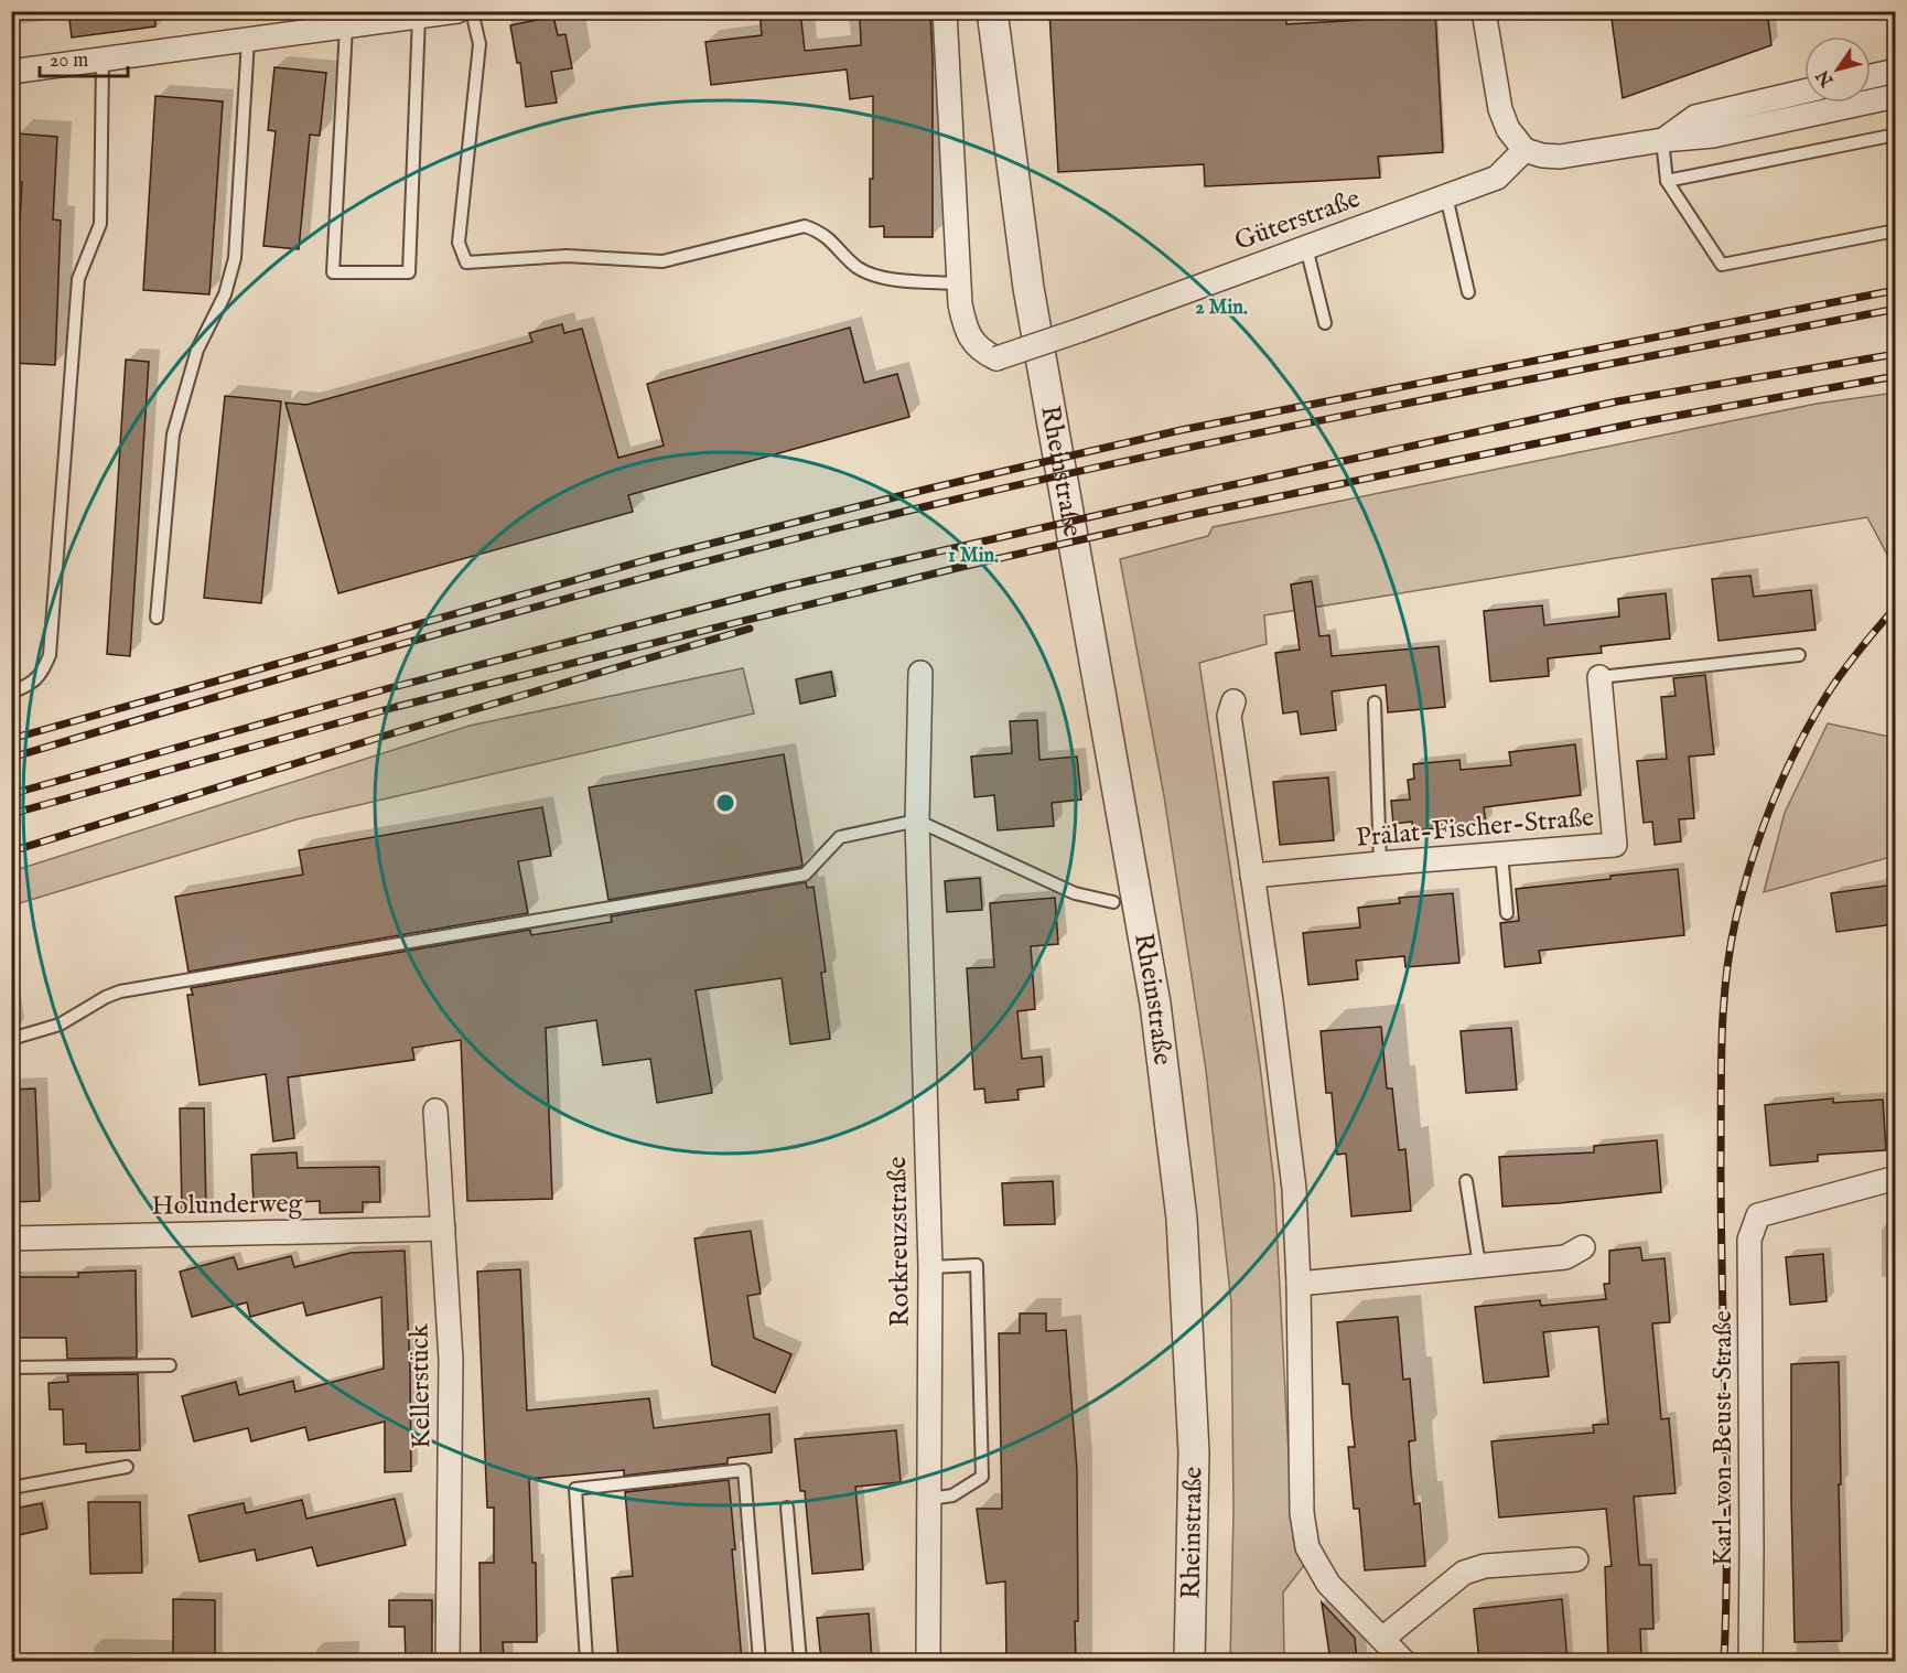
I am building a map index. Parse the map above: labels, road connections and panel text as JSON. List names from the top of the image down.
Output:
{
  "streets": {
    "street": [
      "Güterstraße",
      "Rheinstraße",
      "Prälat-Fischer-Straße",
      "Holunderweg",
      "Rotkreuzstraße",
      "Kellerstück",
      "Karl-von-Beust-Straße"
    ]
  },
  "crossings": [
    ["Holunderweg", "Kellerstück"]
  ],
  "scale_bar": "20 m",
  "north": "bottom left",
  "rings": ["2 Min.", "1 Min."]
}
